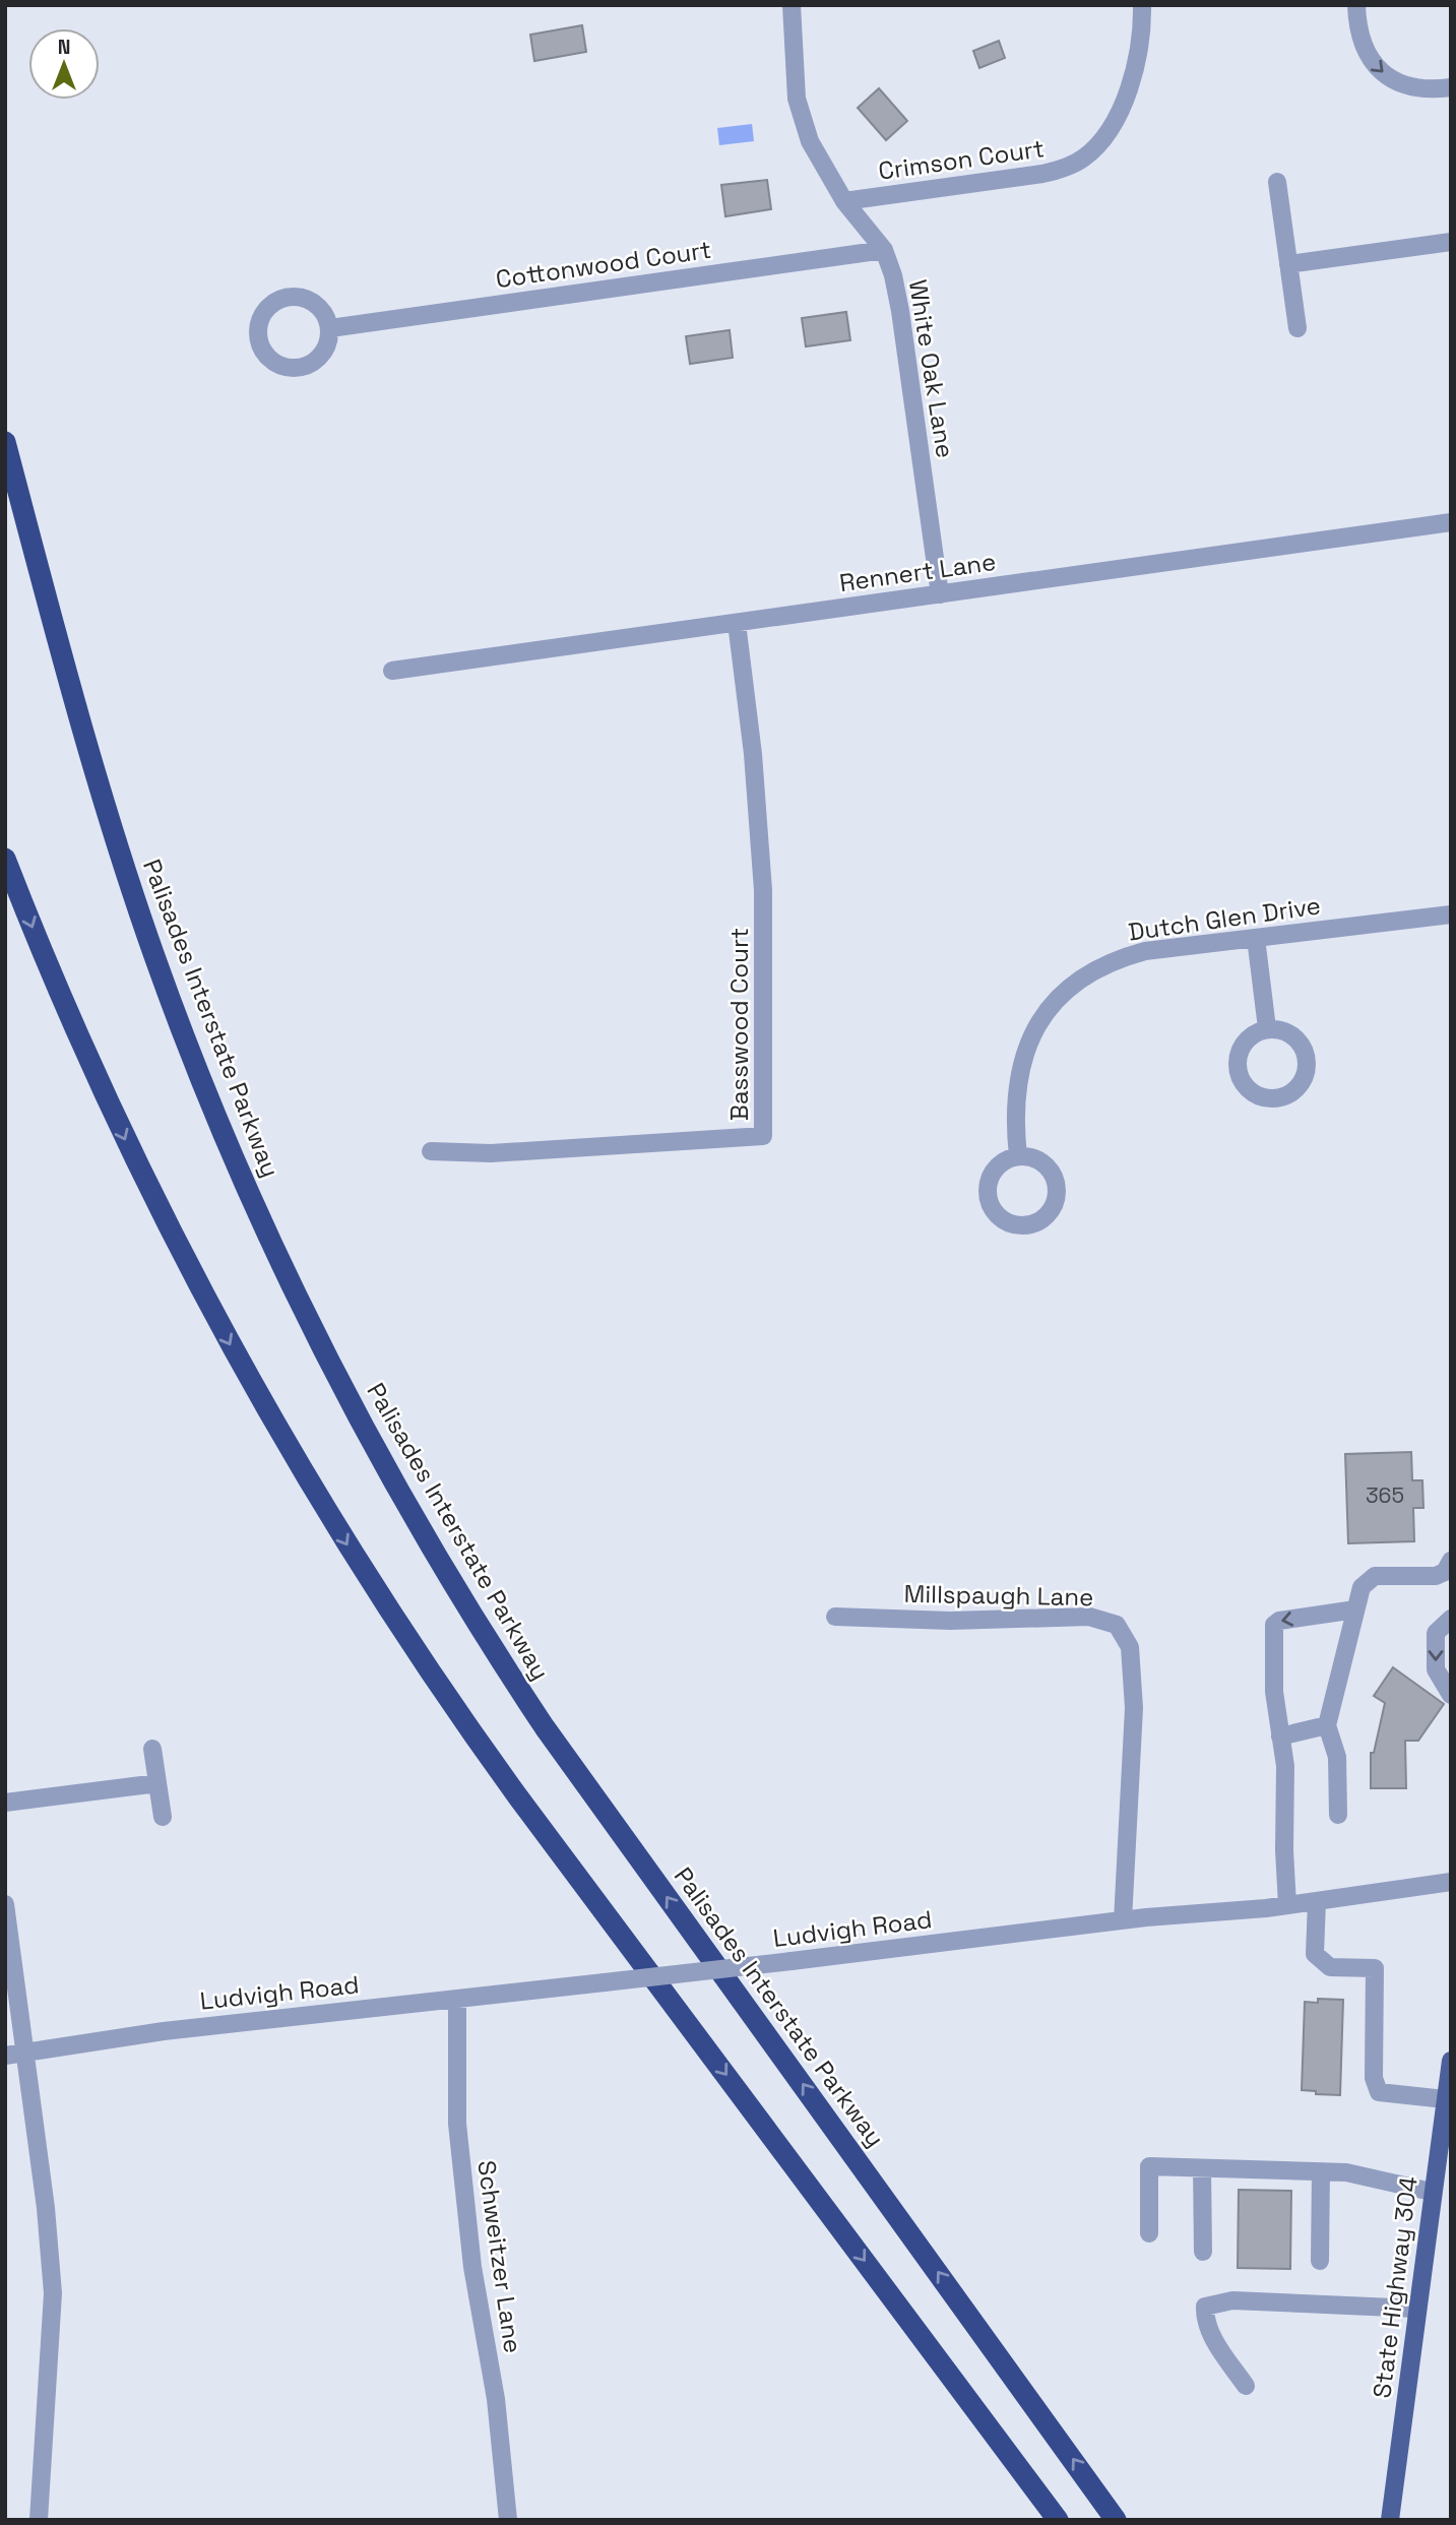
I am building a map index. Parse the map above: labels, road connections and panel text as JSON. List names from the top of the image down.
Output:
{
  "streets": {
    "highway": ["Palisades Interstate Parkway"],
    "main road": ["State Highway 304"],
    "street": [
      "Crimson Court",
      "Cottonwood Court",
      "White Oak Lane",
      "Rennert Lane",
      "Dutch Glen Drive",
      "Basswood Court",
      "Millspaugh Lane",
      "Ludvigh Road",
      "Schweitzer Lane"
    ]
  },
  "crossings": [
    ["Crimson Court", "White Oak Lane"],
    ["Cottonwood Court", "White Oak Lane"],
    ["White Oak Lane", "Rennert Lane"],
    ["Rennert Lane", "Basswood Court"],
    ["Millspaugh Lane", "Ludvigh Road"],
    ["Ludvigh Road", "Schweitzer Lane"]
  ],
  "house_numbers": ["365"],
  "north": "top"
}
